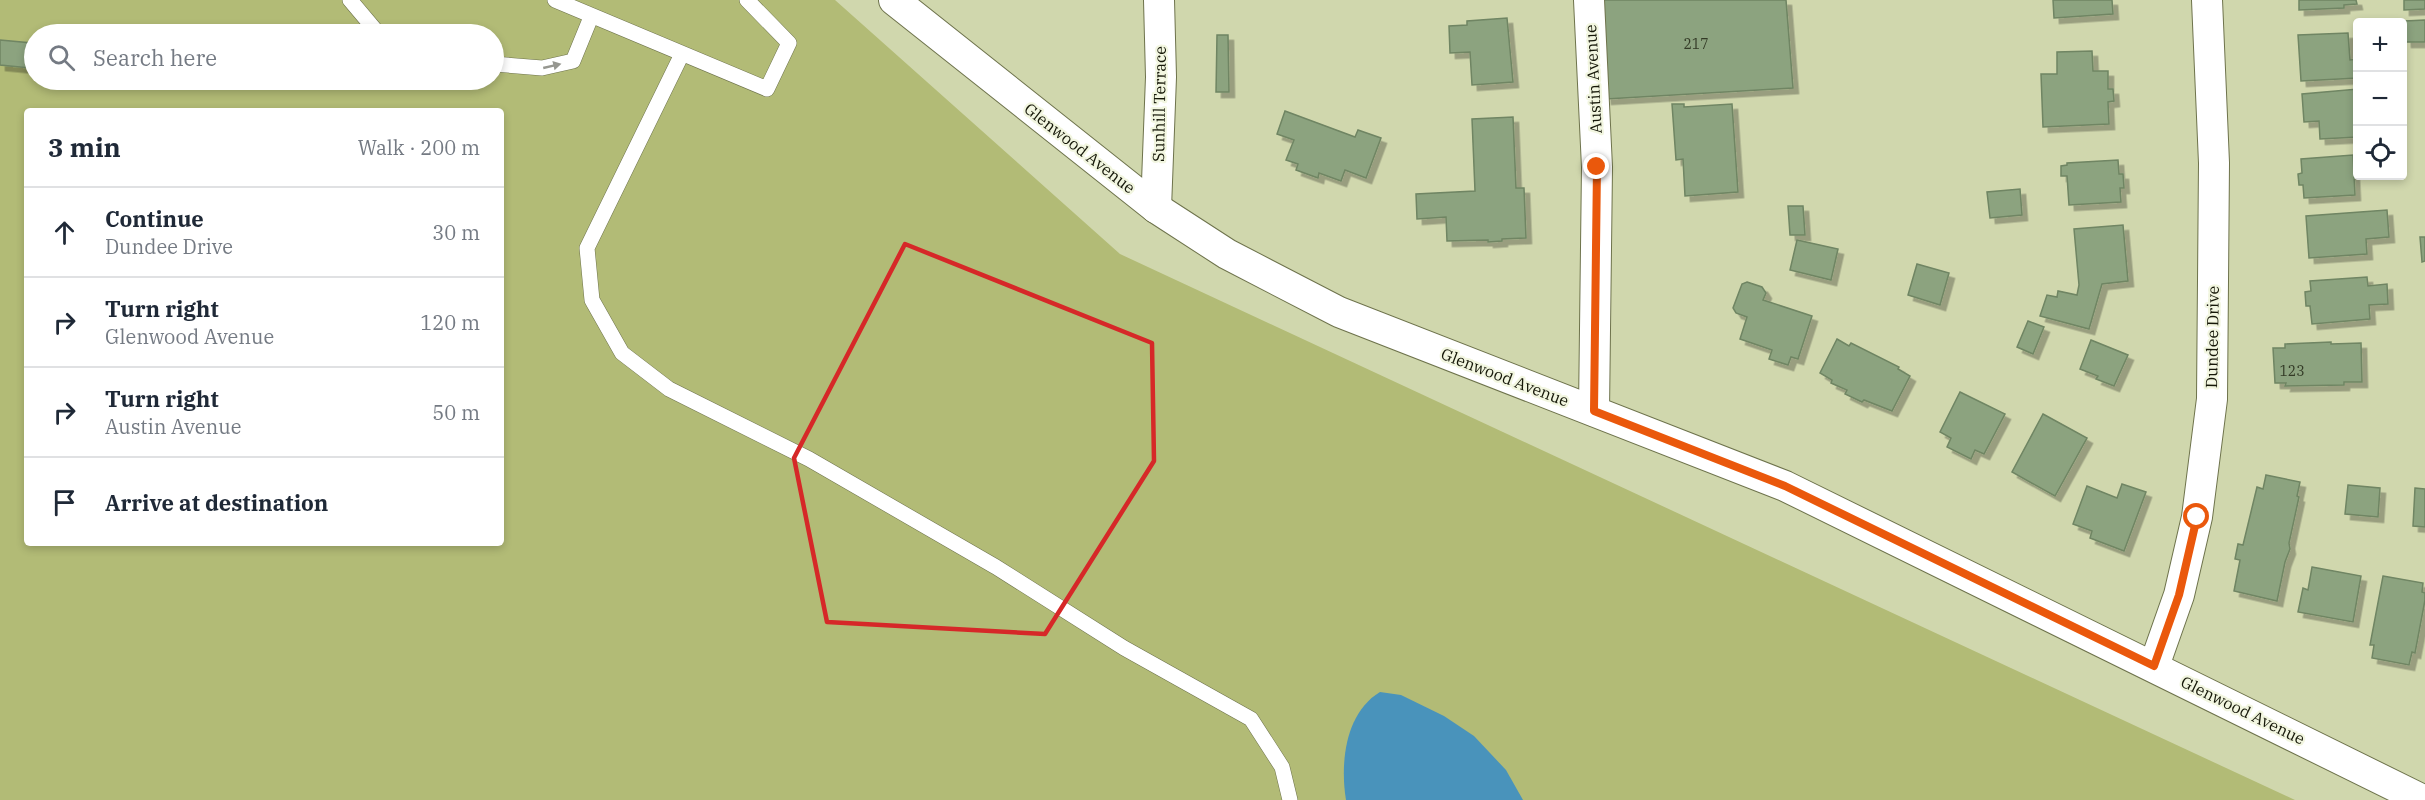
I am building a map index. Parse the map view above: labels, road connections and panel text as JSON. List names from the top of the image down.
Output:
{
  "streets": {
    "street": [
      "Austin Avenue",
      "Sunhill Terrace",
      "Glenwood Avenue",
      "Dundee Drive"
    ]
  },
  "crossings": [
    ["Austin Avenue", "Glenwood Avenue"],
    ["Sunhill Terrace", "Glenwood Avenue"],
    ["Glenwood Avenue", "Dundee Drive"]
  ],
  "house_numbers": ["217", "123"],
  "page": {
    "map_buttons": ["+", "−"],
    "search": "Search here",
    "heading": ["3 min", "Walk · 200 m"],
    "list": [
      ["Continue", "Dundee Drive", "30 m"],
      ["Turn right", "Glenwood Avenue", "120 m"],
      ["Turn right", "Austin Avenue", "50 m"],
      "Arrive at destination"
    ]
  }
}
